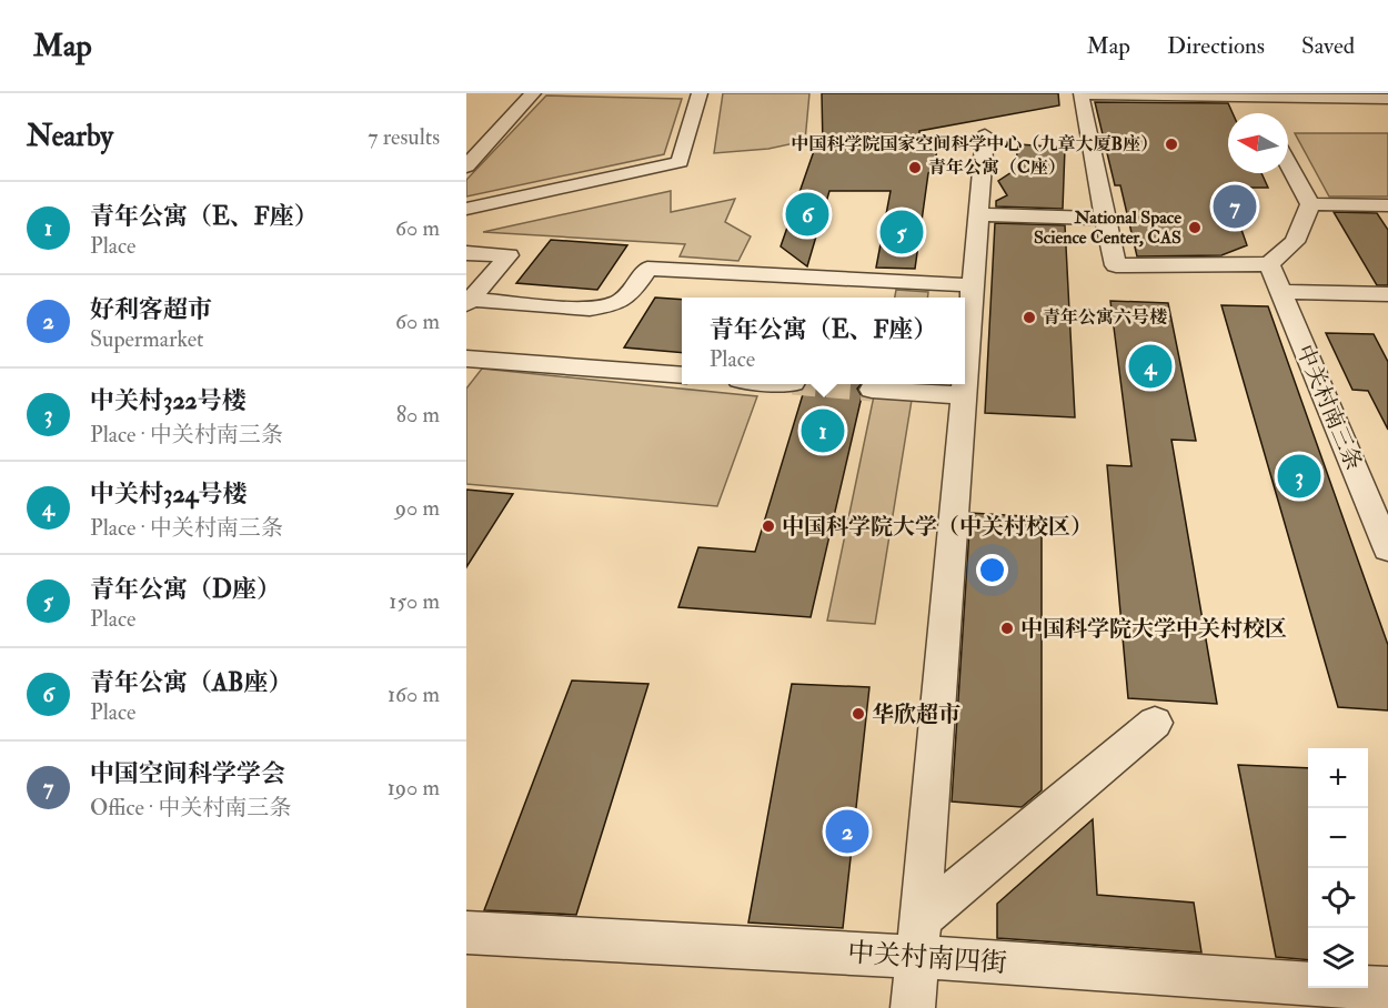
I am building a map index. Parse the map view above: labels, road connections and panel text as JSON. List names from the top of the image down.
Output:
{
  "streets": {
    "street": ["中关村南三条", "中关村南四街"]
  },
  "places": [
    "中国科学院国家空间科学中心（九章大厦B座）",
    "青年公寓（C座）",
    "National Space Science Center, CAS",
    "青年公寓六号楼",
    "中国科学院大学（中关村校区）",
    "中国科学院大学中关村校区",
    "华欣超市"
  ],
  "north": "left",
  "page": {
    "header": "Map",
    "nav": ["Map", "Directions", "Saved"],
    "heading": ["Nearby", "7 results"],
    "list": [
      {
        "mark": "1",
        "name": "青年公寓（E、F座）",
        "note": "Place",
        "value": "60 m"
      },
      {
        "mark": "2",
        "name": "好利客超市",
        "note": "Supermarket",
        "value": "60 m"
      },
      {
        "mark": "3",
        "name": "中关村322号楼",
        "note": "Place · 中关村南三条",
        "value": "80 m"
      },
      {
        "mark": "4",
        "name": "中关村324号楼",
        "note": "Place · 中关村南三条",
        "value": "90 m"
      },
      {
        "mark": "5",
        "name": "青年公寓（D座）",
        "note": "Place",
        "value": "150 m"
      },
      {
        "mark": "6",
        "name": "青年公寓（AB座）",
        "note": "Place",
        "value": "160 m"
      },
      {
        "mark": "7",
        "name": "中国空间科学学会",
        "note": "Office · 中关村南三条",
        "value": "190 m"
      }
    ],
    "pins": [
      "7",
      "6",
      "5",
      "4",
      "1",
      "3",
      "2"
    ],
    "popup": ["青年公寓（E、F座）", "Place"],
    "map_buttons": ["+", "−"]
  }
}
